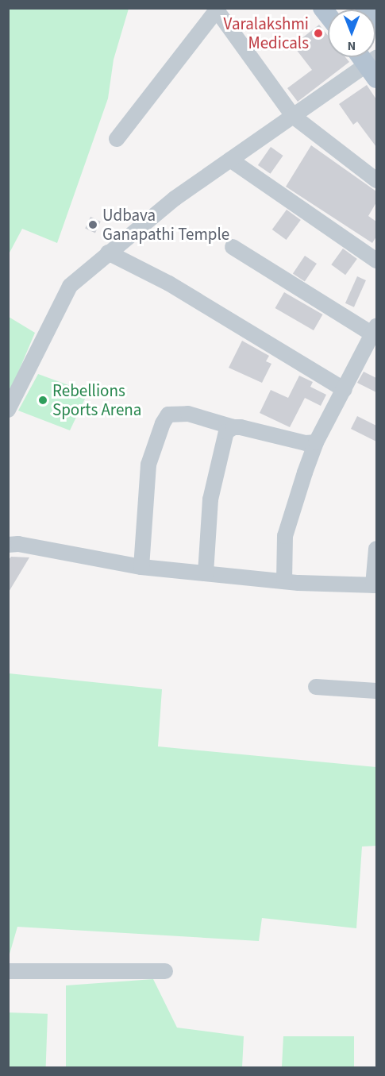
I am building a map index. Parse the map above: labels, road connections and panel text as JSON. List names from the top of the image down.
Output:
{
  "places": ["Varalakshmi Medicals", "Udbava Ganapathi Temple", "Rebellions Sports Arena"],
  "north": "bottom"
}
